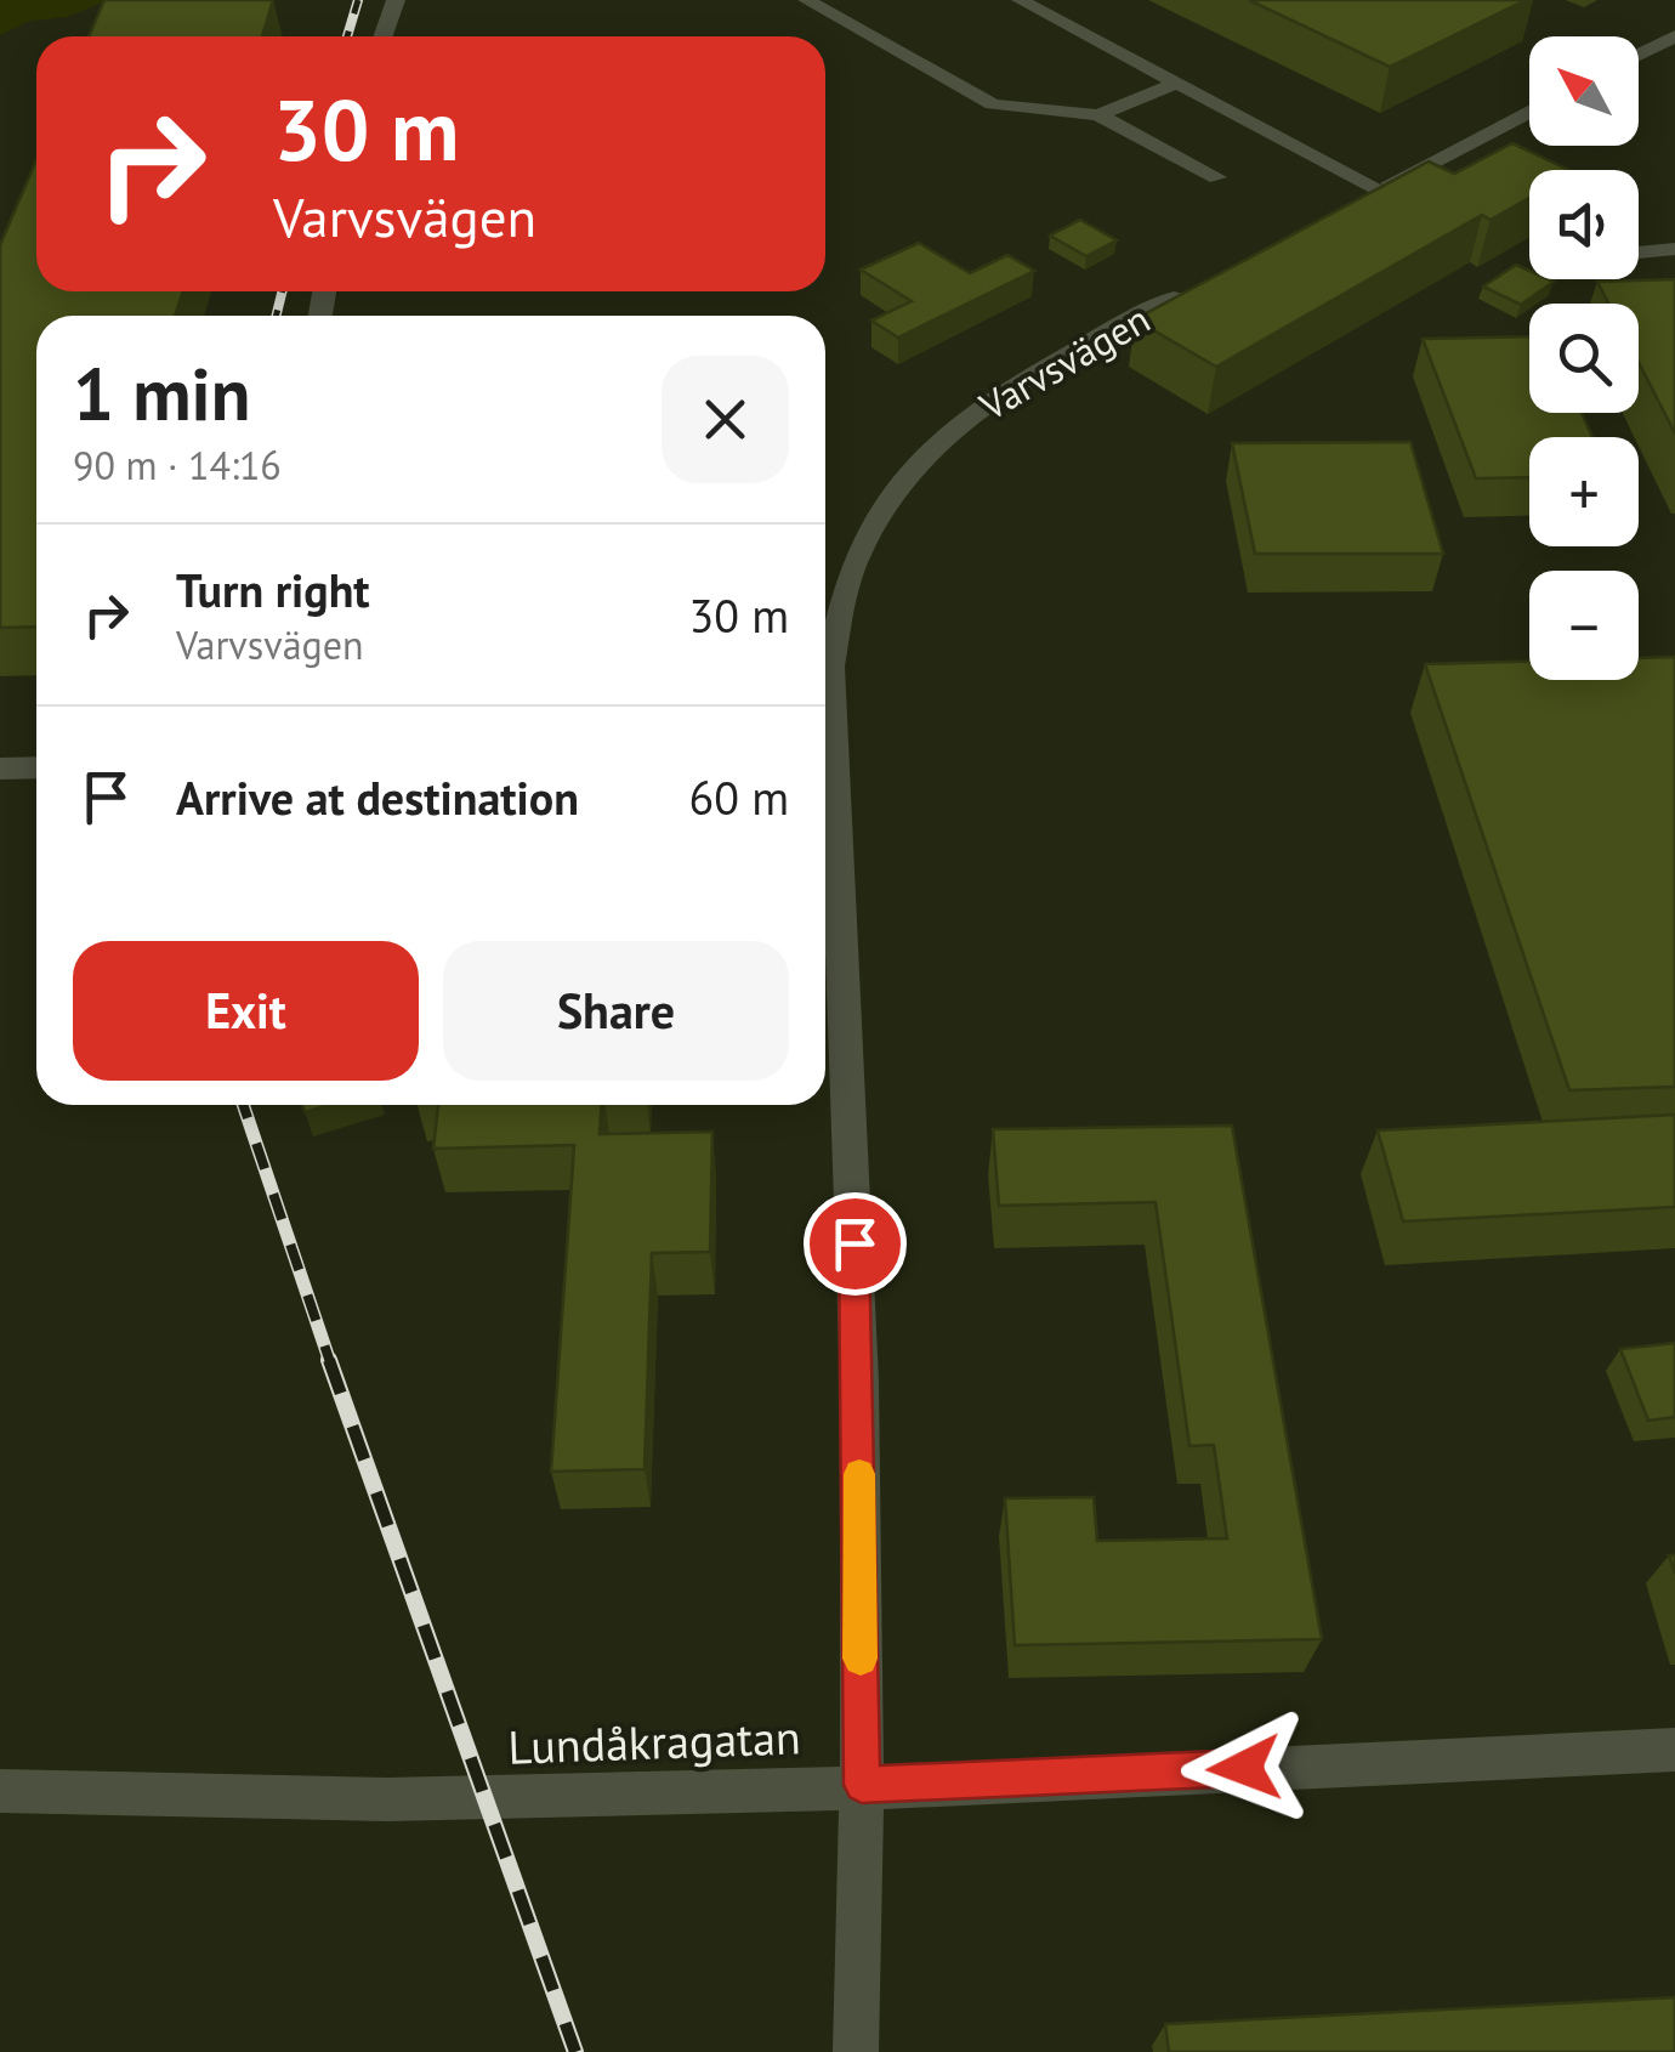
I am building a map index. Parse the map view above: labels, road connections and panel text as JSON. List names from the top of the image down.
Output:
{
  "streets": {
    "street": ["Varvsvägen", "Lundåkragatan"]
  },
  "crossings": [
    ["Varvsvägen", "Lundåkragatan"]
  ],
  "north": "top left",
  "page": {
    "map_buttons": ["+", "−"],
    "turn": ["30 m", "Varvsvägen"],
    "heading": ["1 min", "90 m · 14:16"],
    "list": [
      {
        "name": "Turn right",
        "note": "Varvsvägen",
        "value": "30 m"
      },
      {
        "name": "Arrive at destination",
        "value": "60 m"
      }
    ],
    "buttons": ["Exit", "Share"]
  }
}
